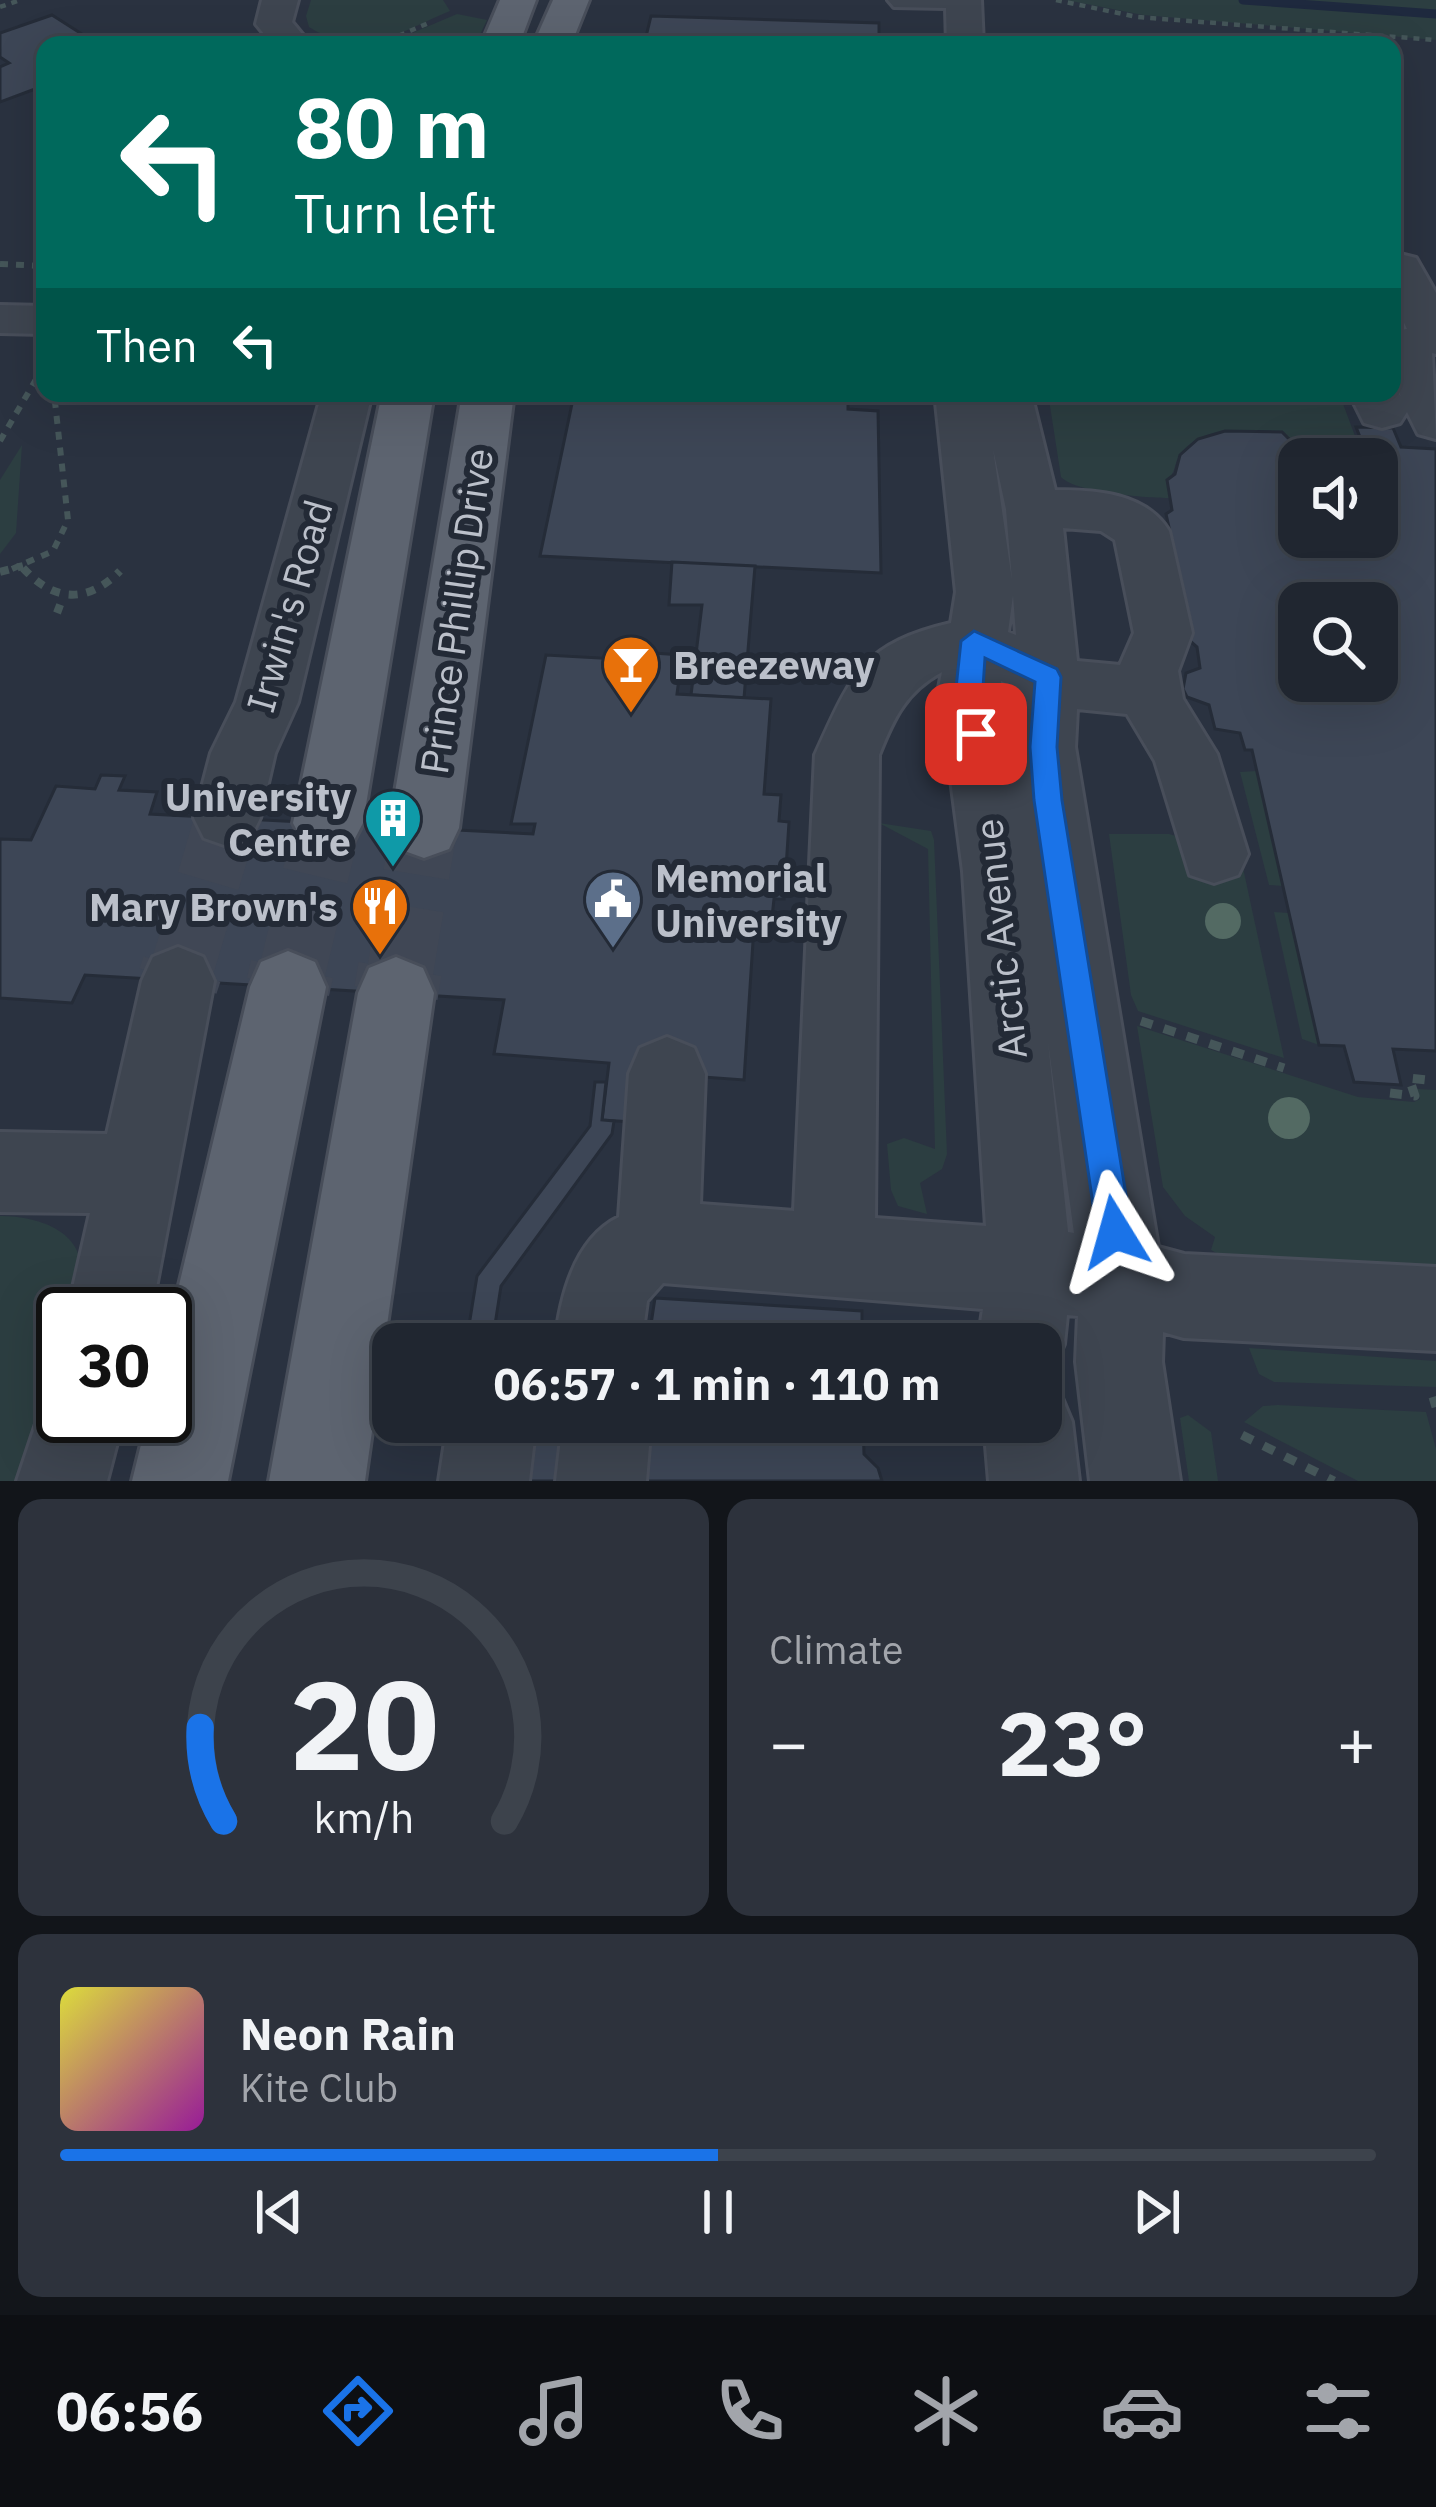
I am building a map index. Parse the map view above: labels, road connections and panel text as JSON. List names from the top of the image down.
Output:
{
  "streets": {
    "main road": ["Prince Phillip Drive"],
    "street": ["Irwin's Road", "Arctic Avenue"]
  },
  "places": {
    "bar": ["Breezeway"],
    "building": ["University Centre"],
    "public building": ["Memorial University"],
    "restaurant": ["Mary Brown's"]
  },
  "page": {
    "turn": ["80 m", "Turn left"],
    "then": "Then",
    "limit": "30",
    "trip": "06:57 · 1 min · 110 m",
    "tile": "Climate",
    "heat": ["−", "23°", "+"],
    "song": ["Neon Rain", "Kite Club"],
    "tabs": "06:56",
    "gauge": ["20", "km/h"]
  }
}
